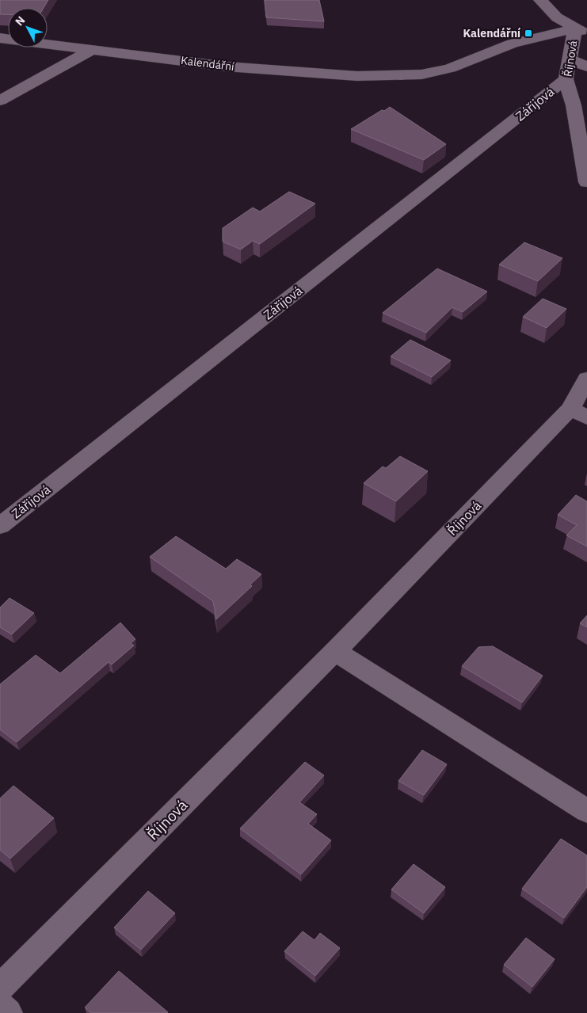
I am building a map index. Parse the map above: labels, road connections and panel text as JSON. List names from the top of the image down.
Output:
{
  "streets": {
    "street": ["Říjnová", "Kalendářní", "Zářijová"]
  },
  "crossings": [
    ["Říjnová", "Kalendářní"],
    ["Říjnová", "Zářijová"]
  ],
  "places": {
    "transit": ["Kalendářní"]
  },
  "north": "top left"
}
